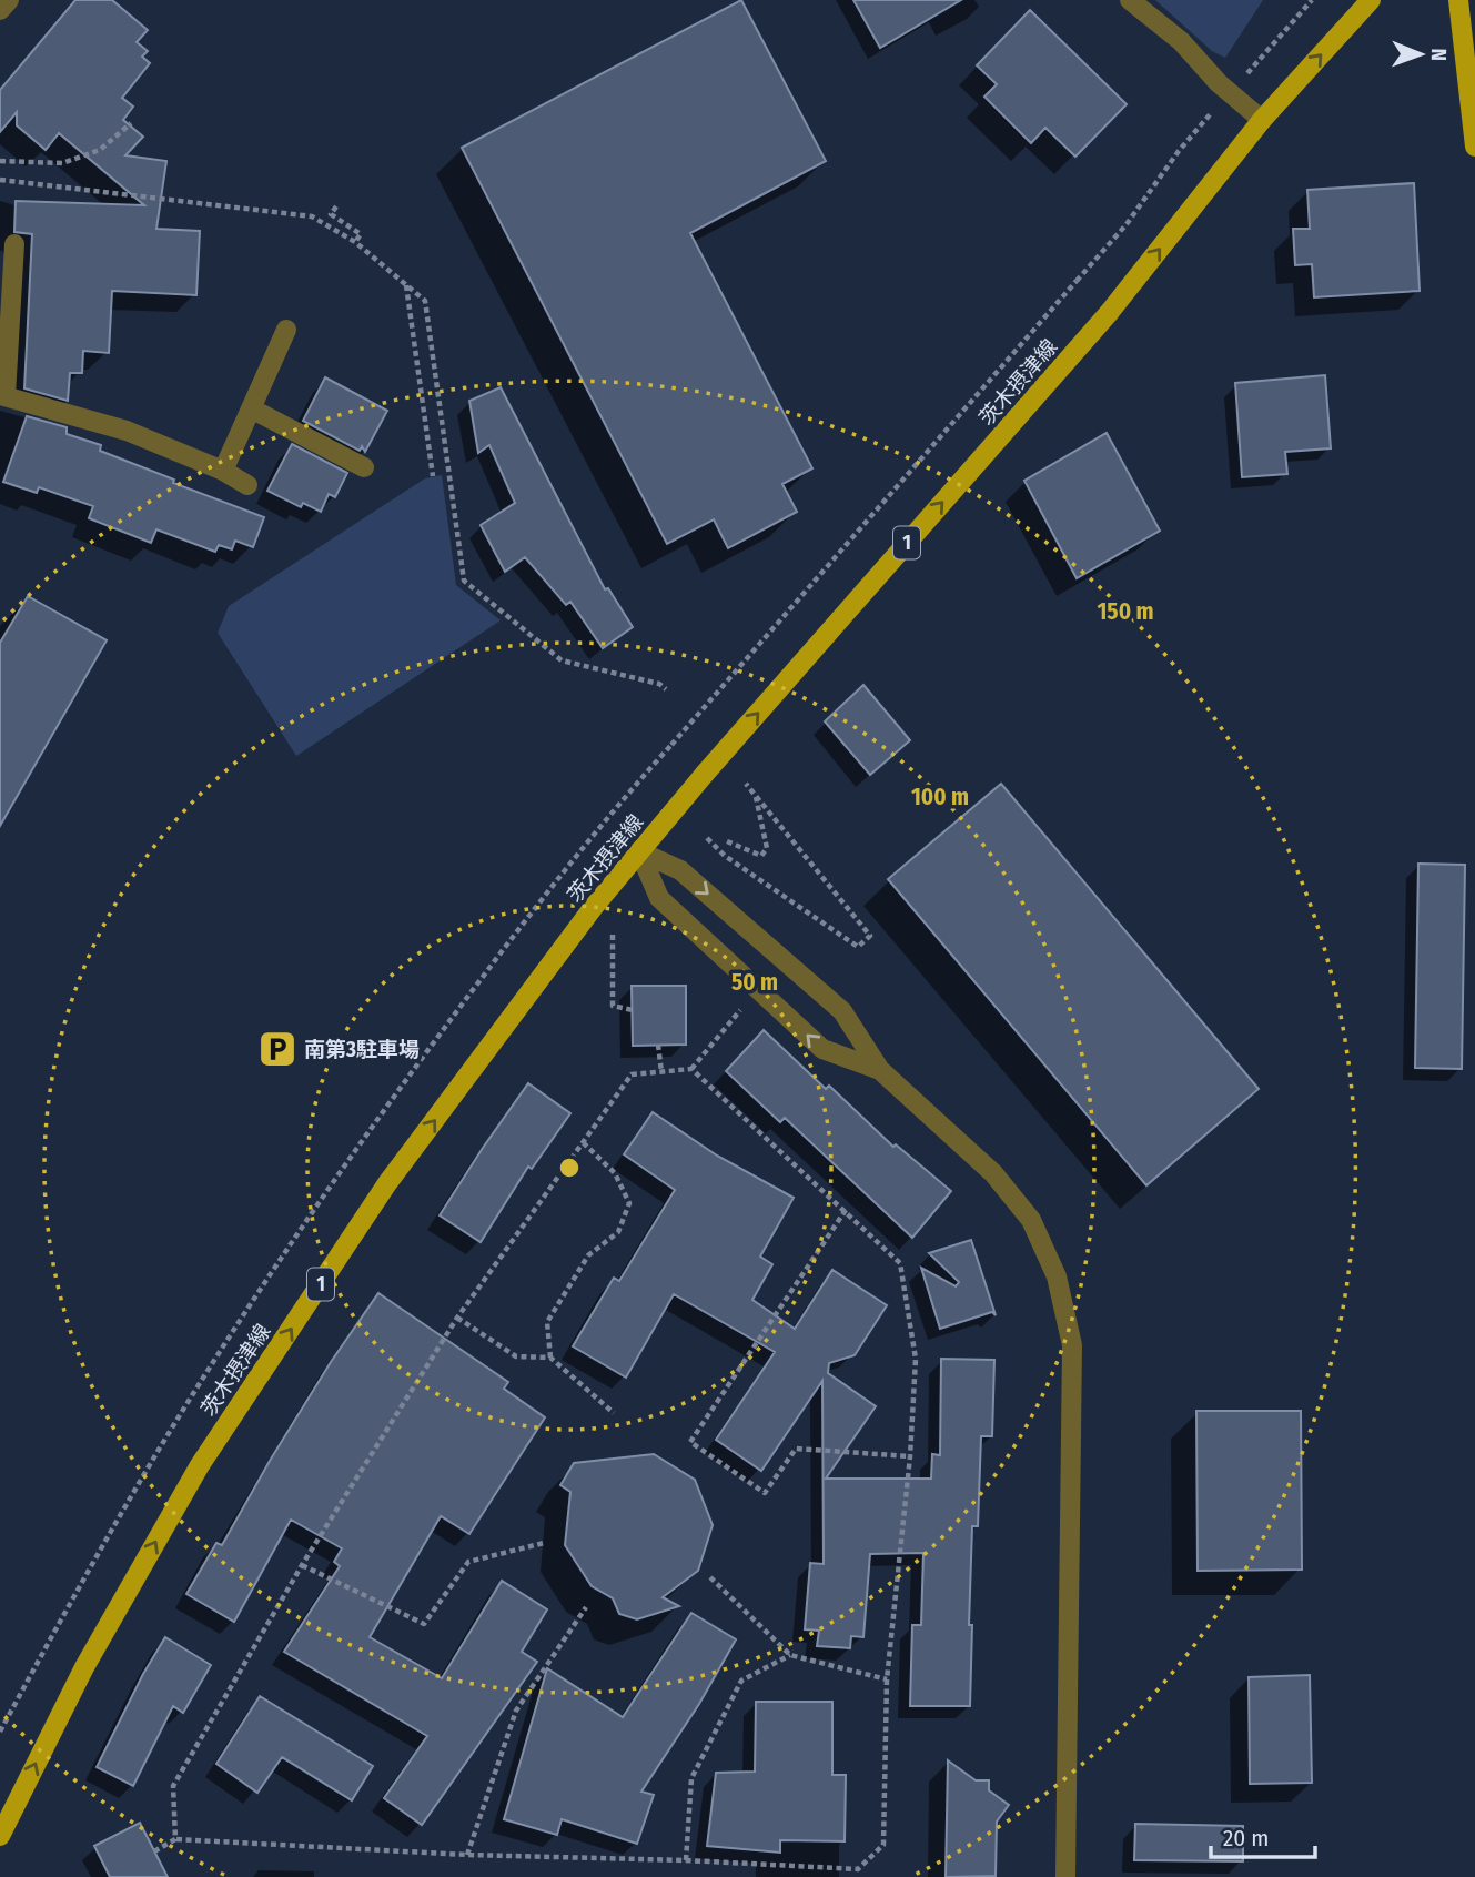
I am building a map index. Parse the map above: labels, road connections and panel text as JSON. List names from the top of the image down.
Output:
{
  "streets": {
    "main road": ["茨木摂津線", "1"]
  },
  "one_way": ["茨木摂津線"],
  "places": {
    "parking": ["南第3駐車場"]
  },
  "scale_bar": "20 m",
  "north": "right",
  "rings": ["150 m", "100 m", "50 m"]
}
